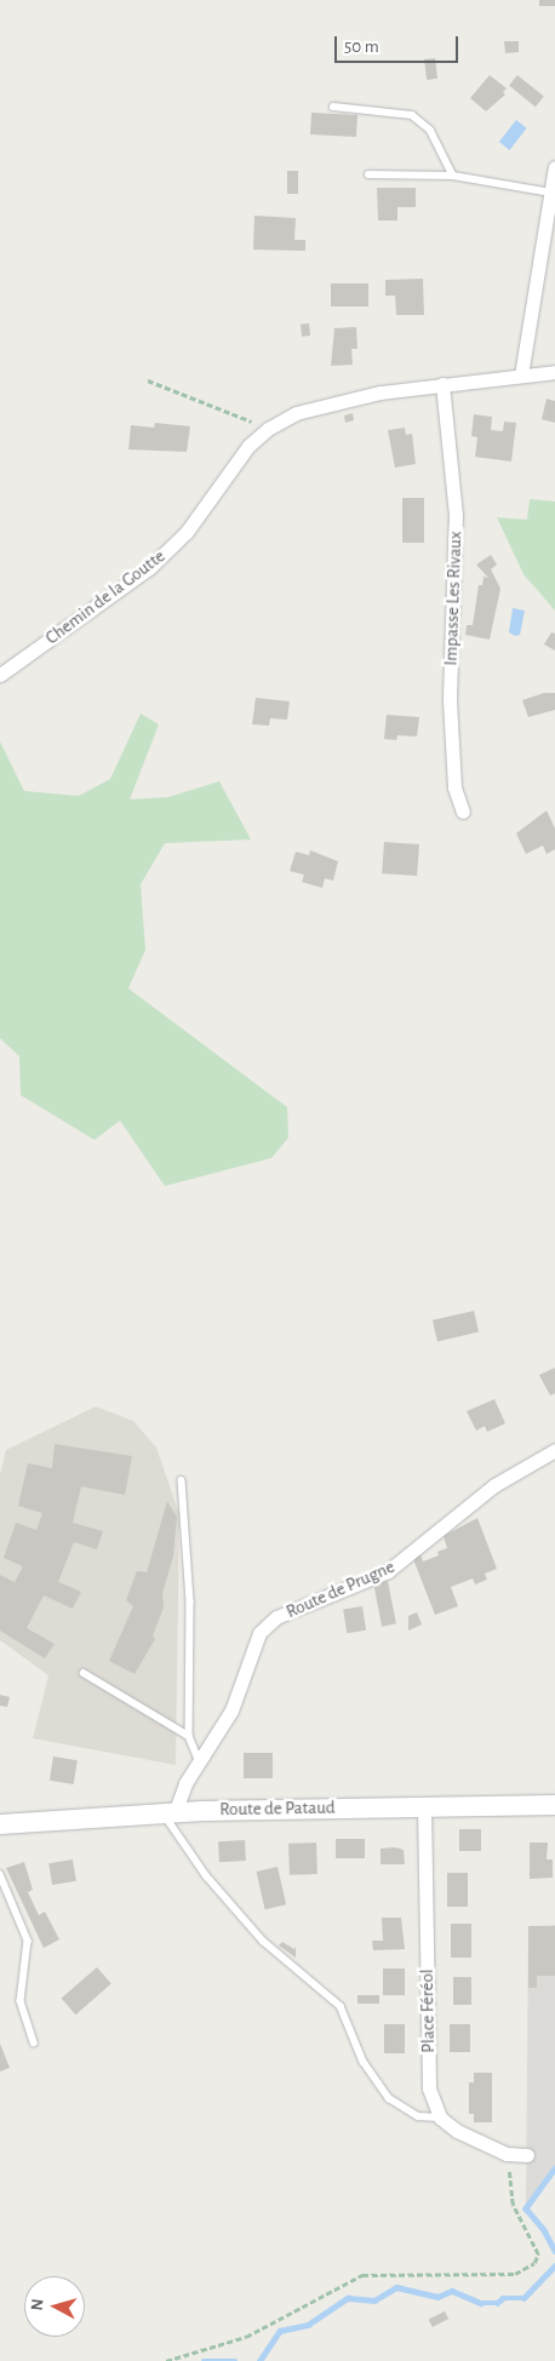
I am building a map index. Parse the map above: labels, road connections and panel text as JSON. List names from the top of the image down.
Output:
{
  "streets": {
    "street": [
      "Chemin de la Goutte",
      "Impasse Les Rivaux",
      "Route de Prugne",
      "Route de Pataud",
      "Place Féréol"
    ]
  },
  "crossings": [
    ["Chemin de la Goutte", "Impasse Les Rivaux"],
    ["Route de Prugne", "Route de Pataud"],
    ["Route de Pataud", "Place Féréol"]
  ],
  "scale_bar": "50 m",
  "north": "left"
}
